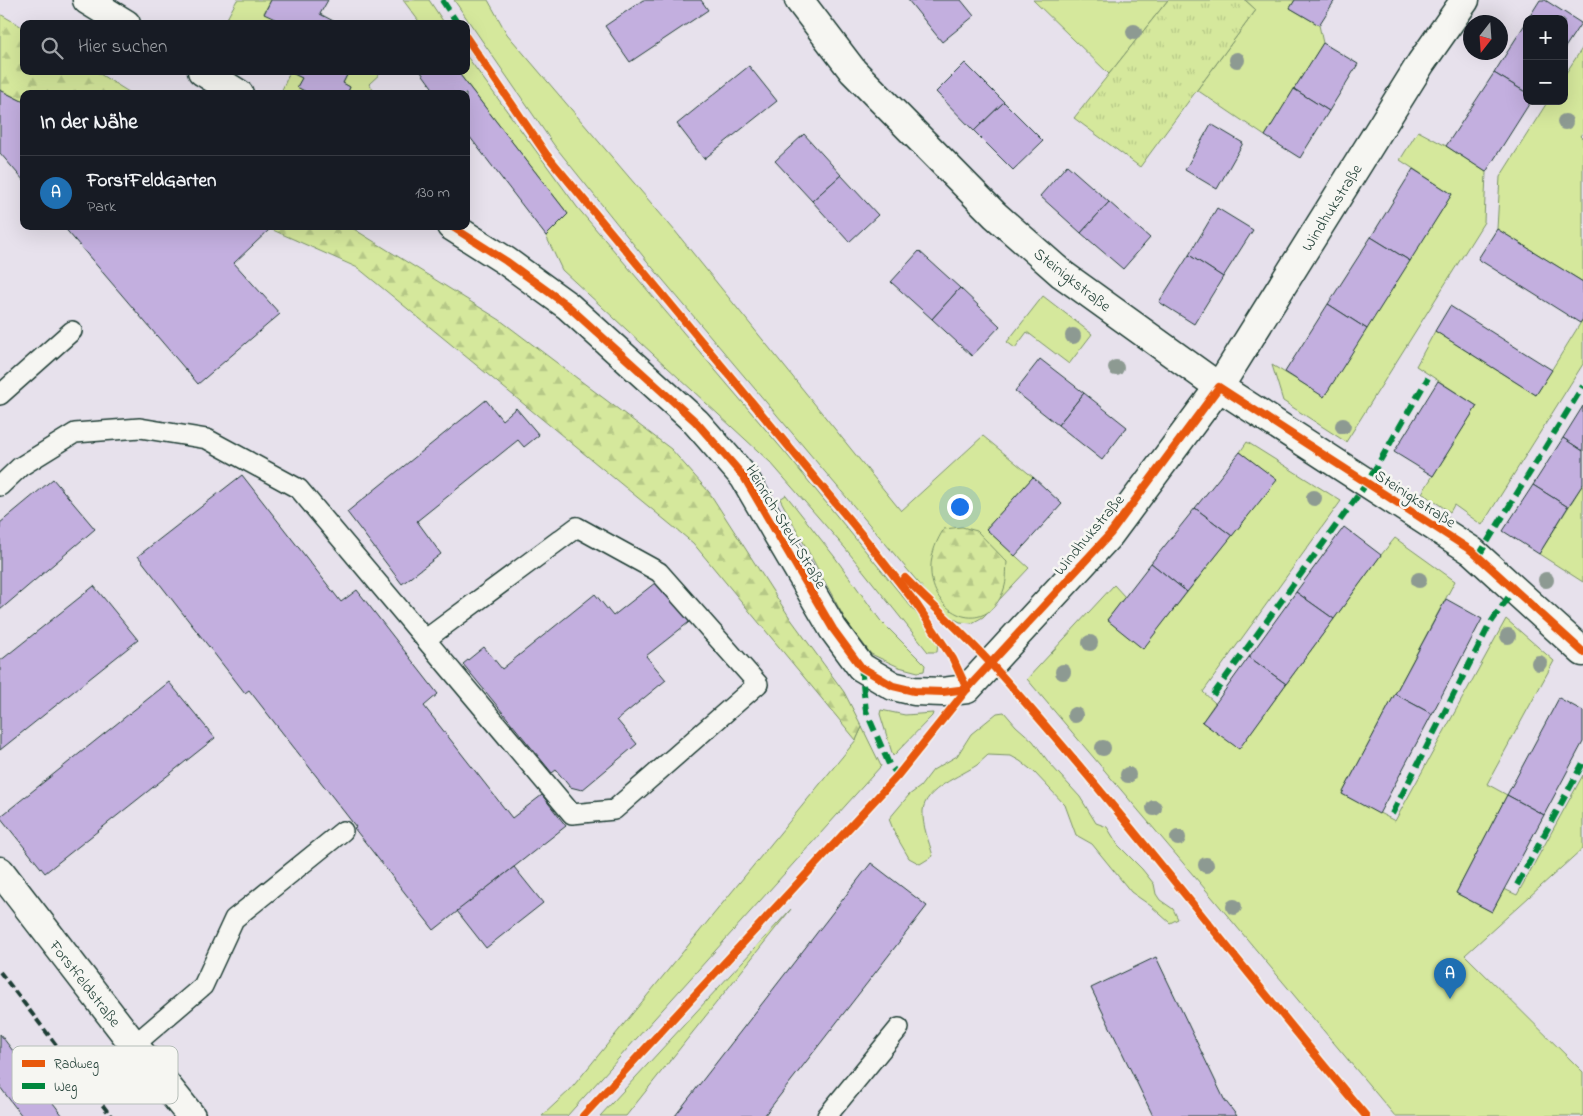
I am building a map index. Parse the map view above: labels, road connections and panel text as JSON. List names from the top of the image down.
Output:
{
  "streets": {
    "street": [
      "Windhukstraße",
      "Steinigkstraße",
      "Heinrich-Steul-Straße",
      "Forstfeldstraße"
    ]
  },
  "crossings": [
    ["Windhukstraße", "Steinigkstraße"],
    ["Windhukstraße", "Heinrich-Steul-Straße"]
  ],
  "legend": ["Radweg", "Weg"],
  "north": "bottom",
  "page": {
    "map_buttons": ["+", "−"],
    "search": "Hier suchen",
    "heading": "In der Nähe",
    "list": [
      {
        "mark": "A",
        "name": "ForstFeldGarten",
        "note": "Park",
        "value": "130 m"
      }
    ],
    "pins": "A"
  }
}
